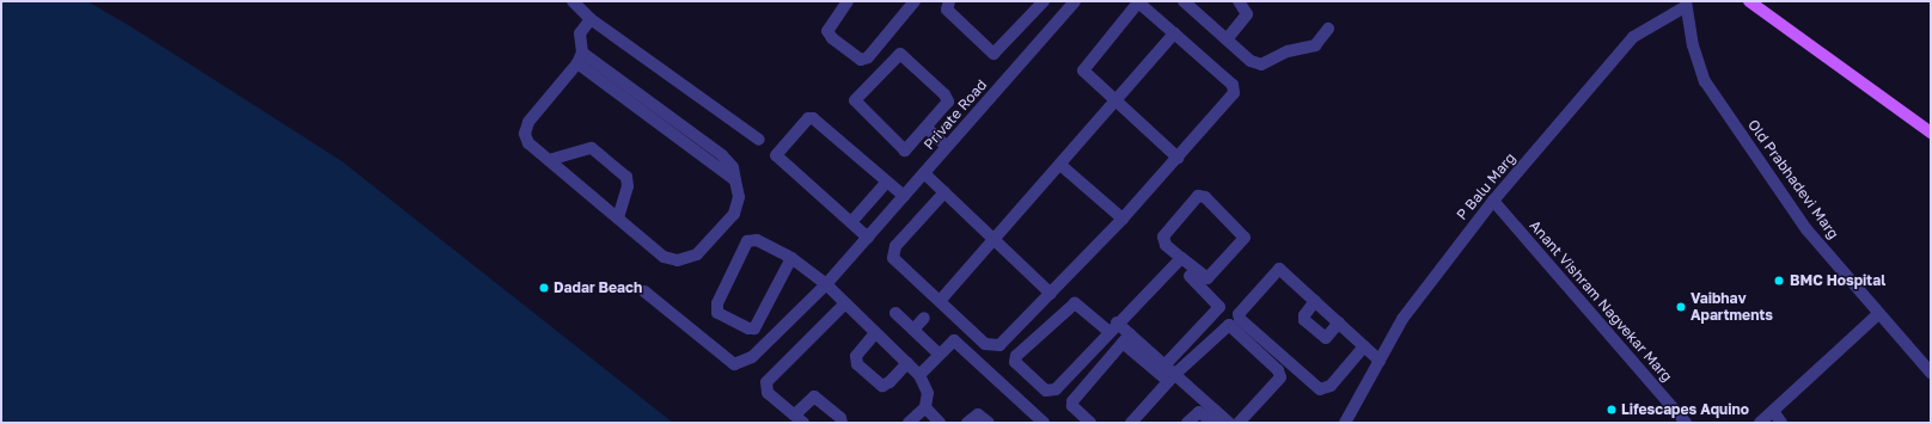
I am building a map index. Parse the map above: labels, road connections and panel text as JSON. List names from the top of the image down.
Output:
{
  "streets": {
    "street": [
      "Private Road",
      "Old Prabhadevi Marg",
      "P Balu Marg",
      "Anant Vishram Nagvekar Marg"
    ]
  },
  "crossings": [
    ["Old Prabhadevi Marg", "P Balu Marg"],
    ["P Balu Marg", "Anant Vishram Nagvekar Marg"]
  ],
  "places": [
    "BMC Hospital",
    "Dadar Beach",
    "Vaibhav Apartments",
    "Lifescapes Aquino"
  ]
}
